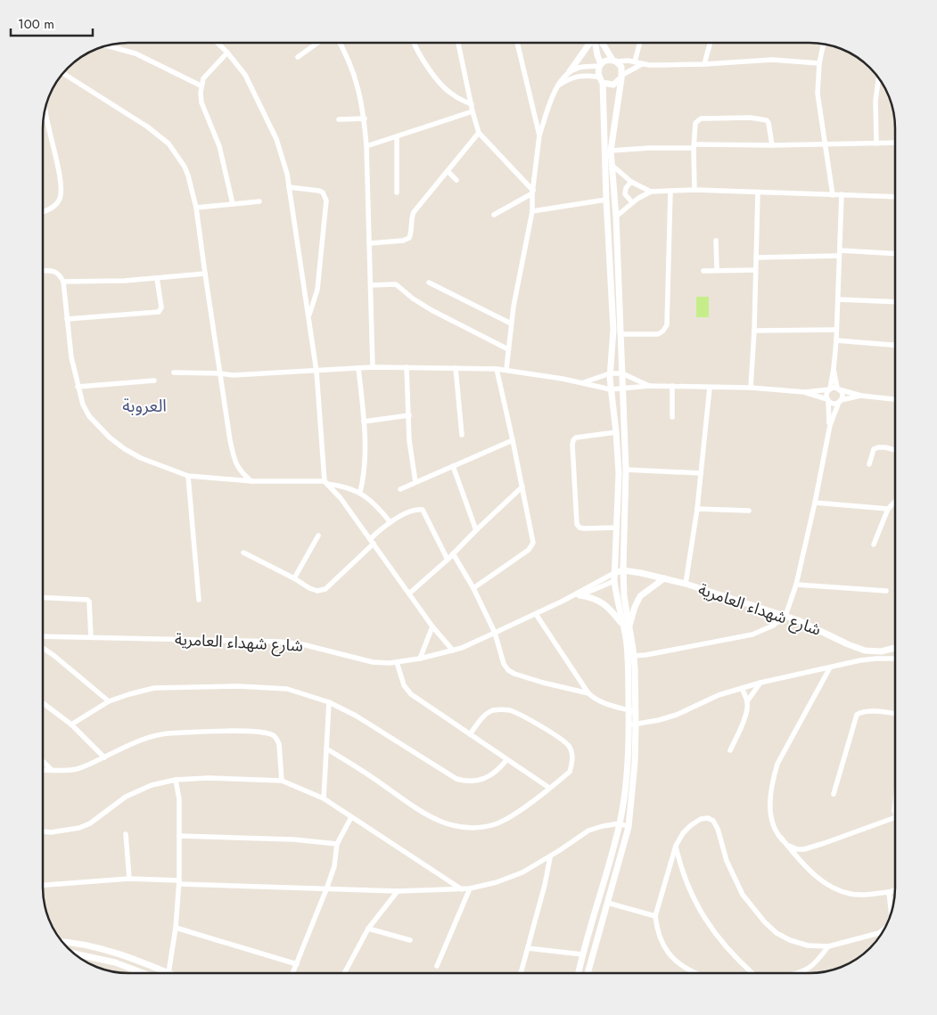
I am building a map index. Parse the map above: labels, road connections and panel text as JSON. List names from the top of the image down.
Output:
{
  "streets": {
    "street": ["شارع شهداء العامرية"]
  },
  "districts": ["العروبة"],
  "scale_bar": "100 m"
}
